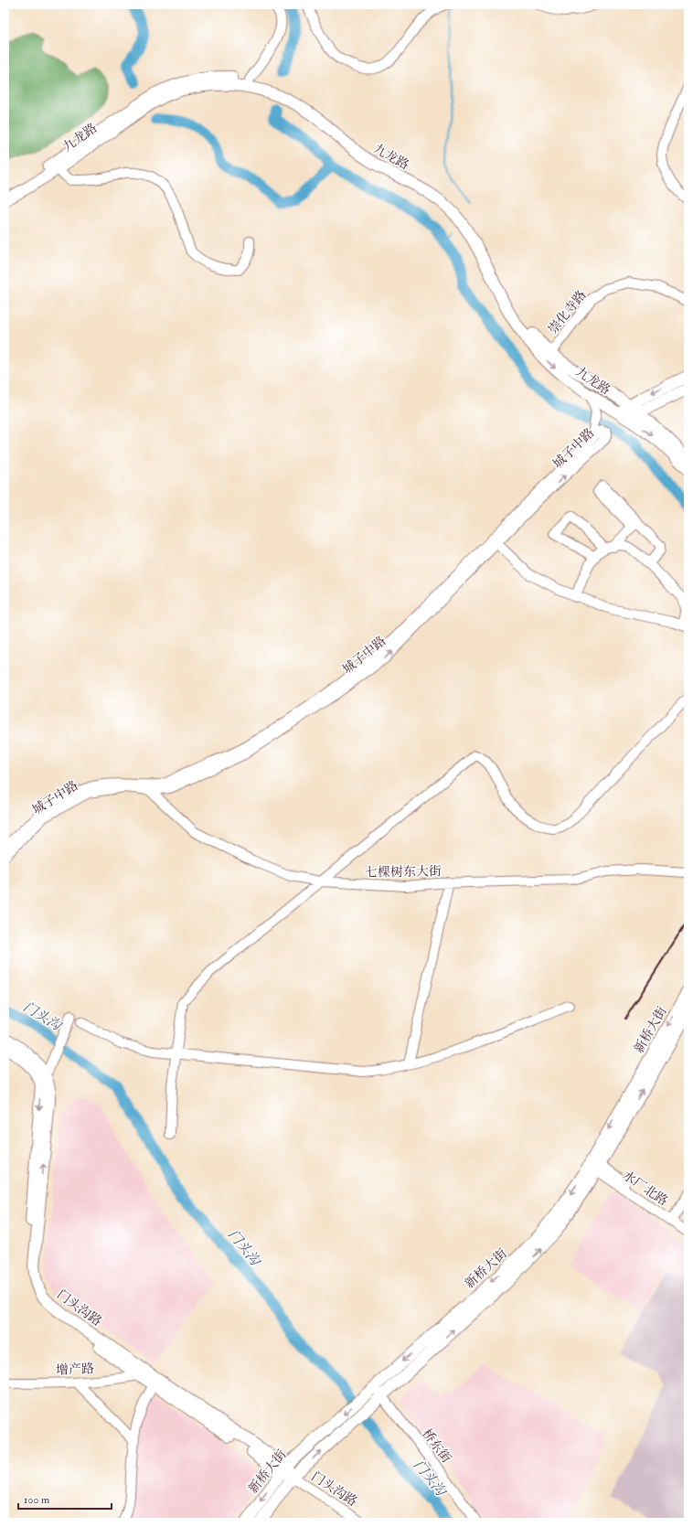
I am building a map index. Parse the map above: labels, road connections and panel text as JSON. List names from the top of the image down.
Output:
{
  "streets": {
    "main road": ["九龙路", "新桥大街", "门头沟路"],
    "street": [
      "崇化寺路",
      "城子中路",
      "七棵树东大街",
      "水厂北路",
      "增产路",
      "桥东街"
    ]
  },
  "crossings": [
    ["九龙路", "崇化寺路"],
    ["城子中路", "七棵树东大街"],
    ["新桥大街", "水厂北路"],
    ["新桥大街", "门头沟路"],
    ["新桥大街", "桥东街"],
    ["门头沟路", "增产路"]
  ],
  "water": ["门头沟"],
  "scale_bar": "100 m"
}
